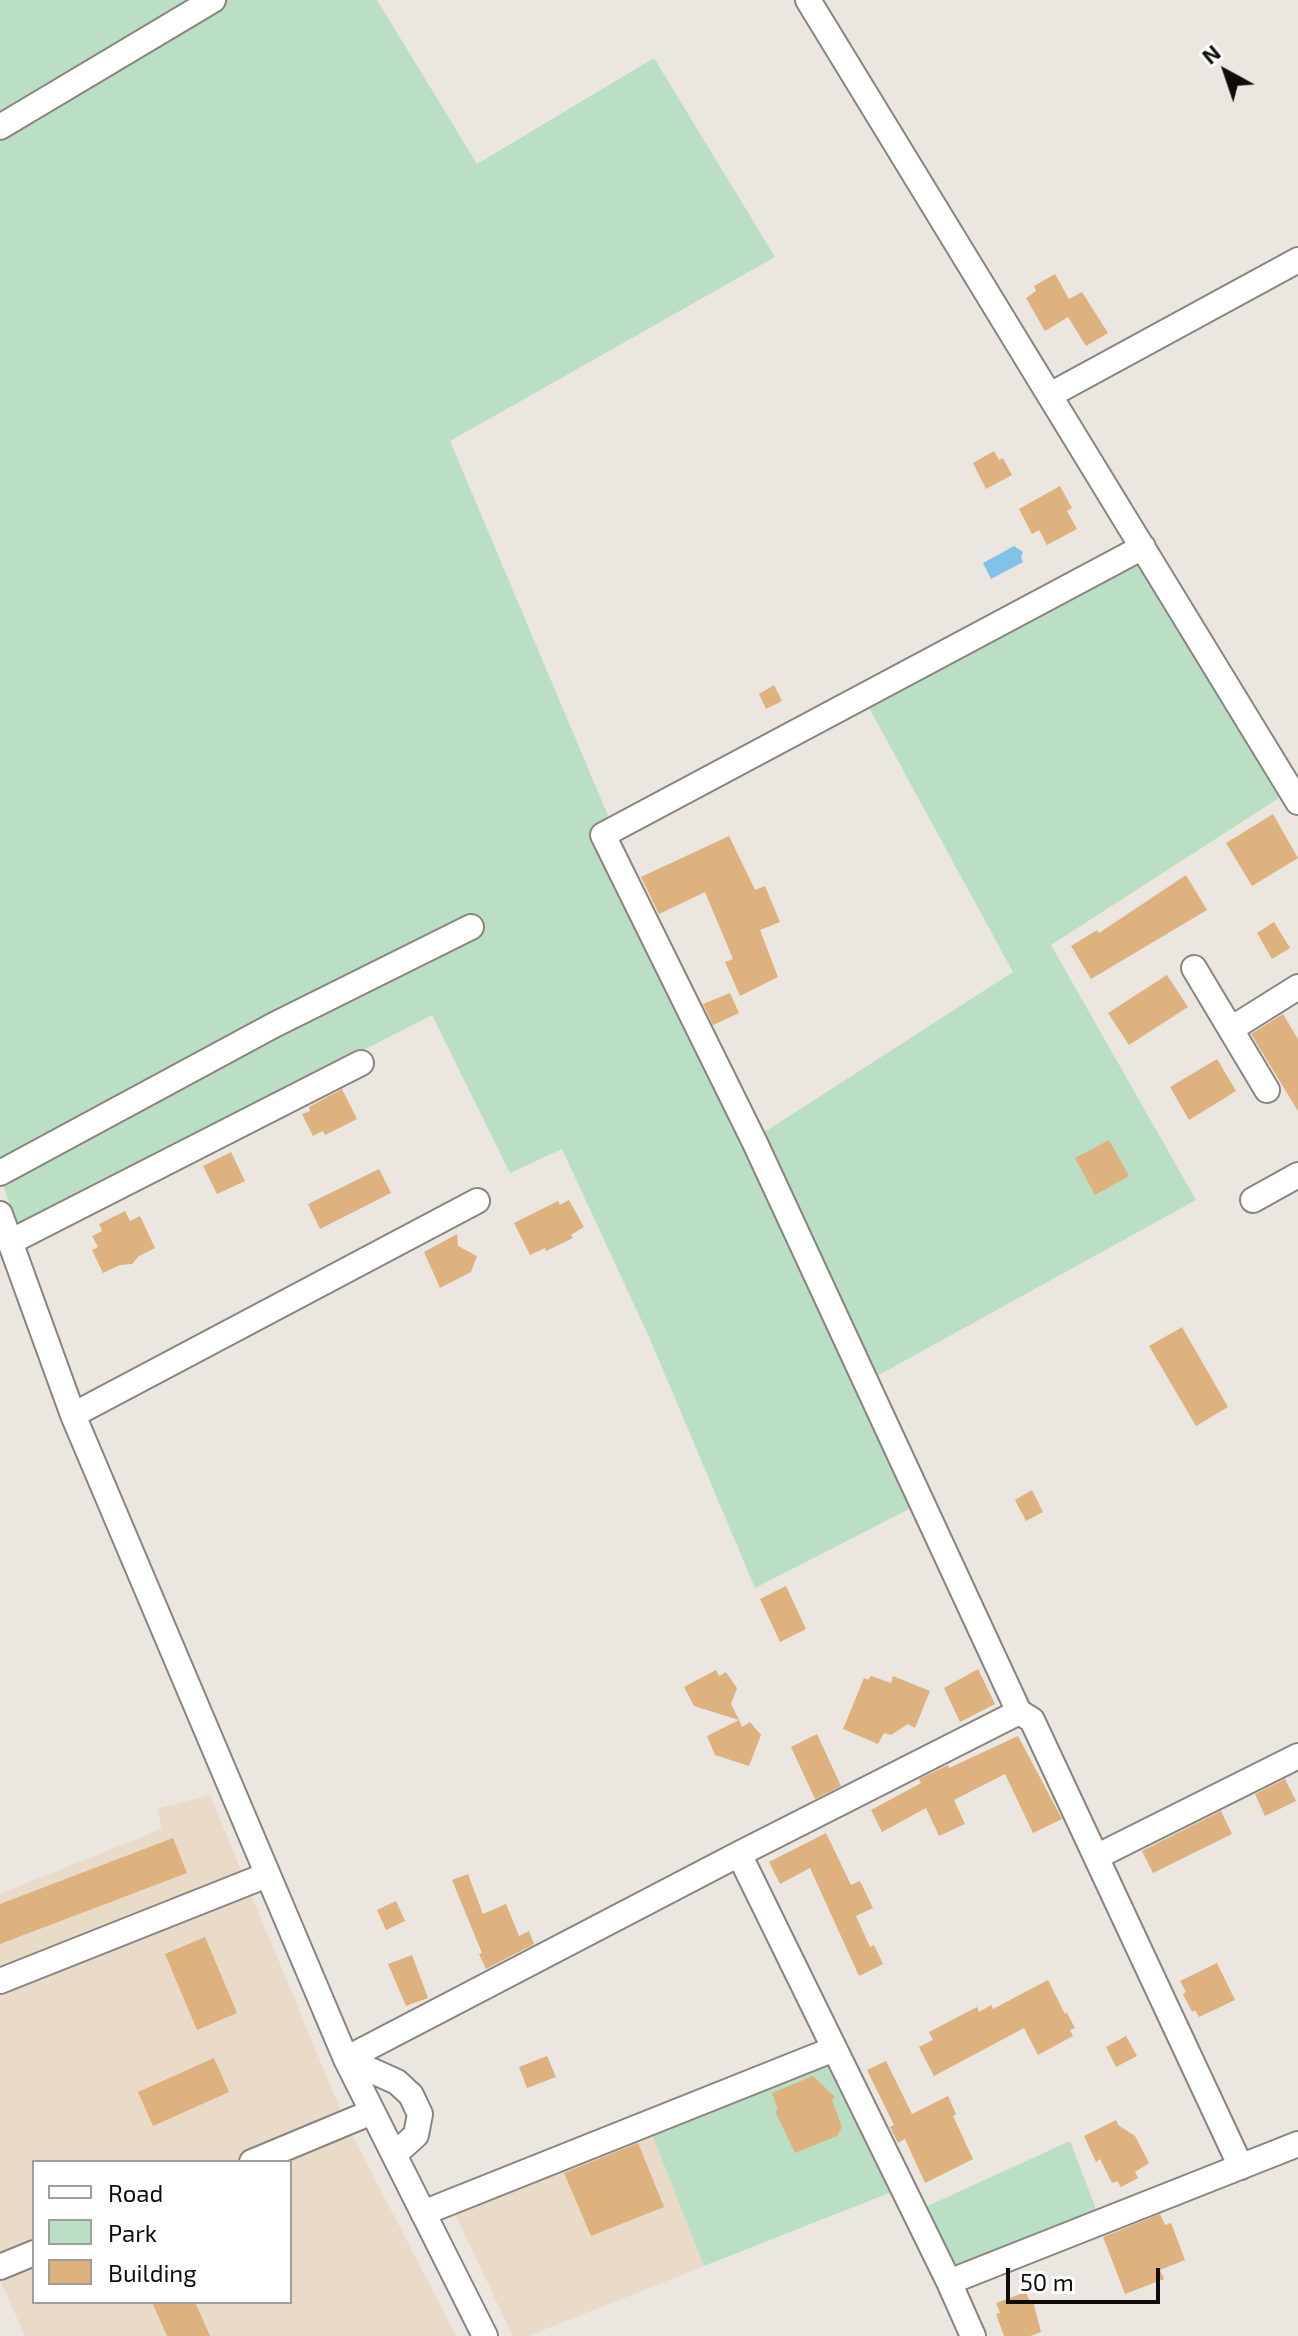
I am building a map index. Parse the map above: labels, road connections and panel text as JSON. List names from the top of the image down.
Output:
{
  "legend": ["Road", "Park", "Building"],
  "scale_bar": "50 m",
  "north": "top left"
}
